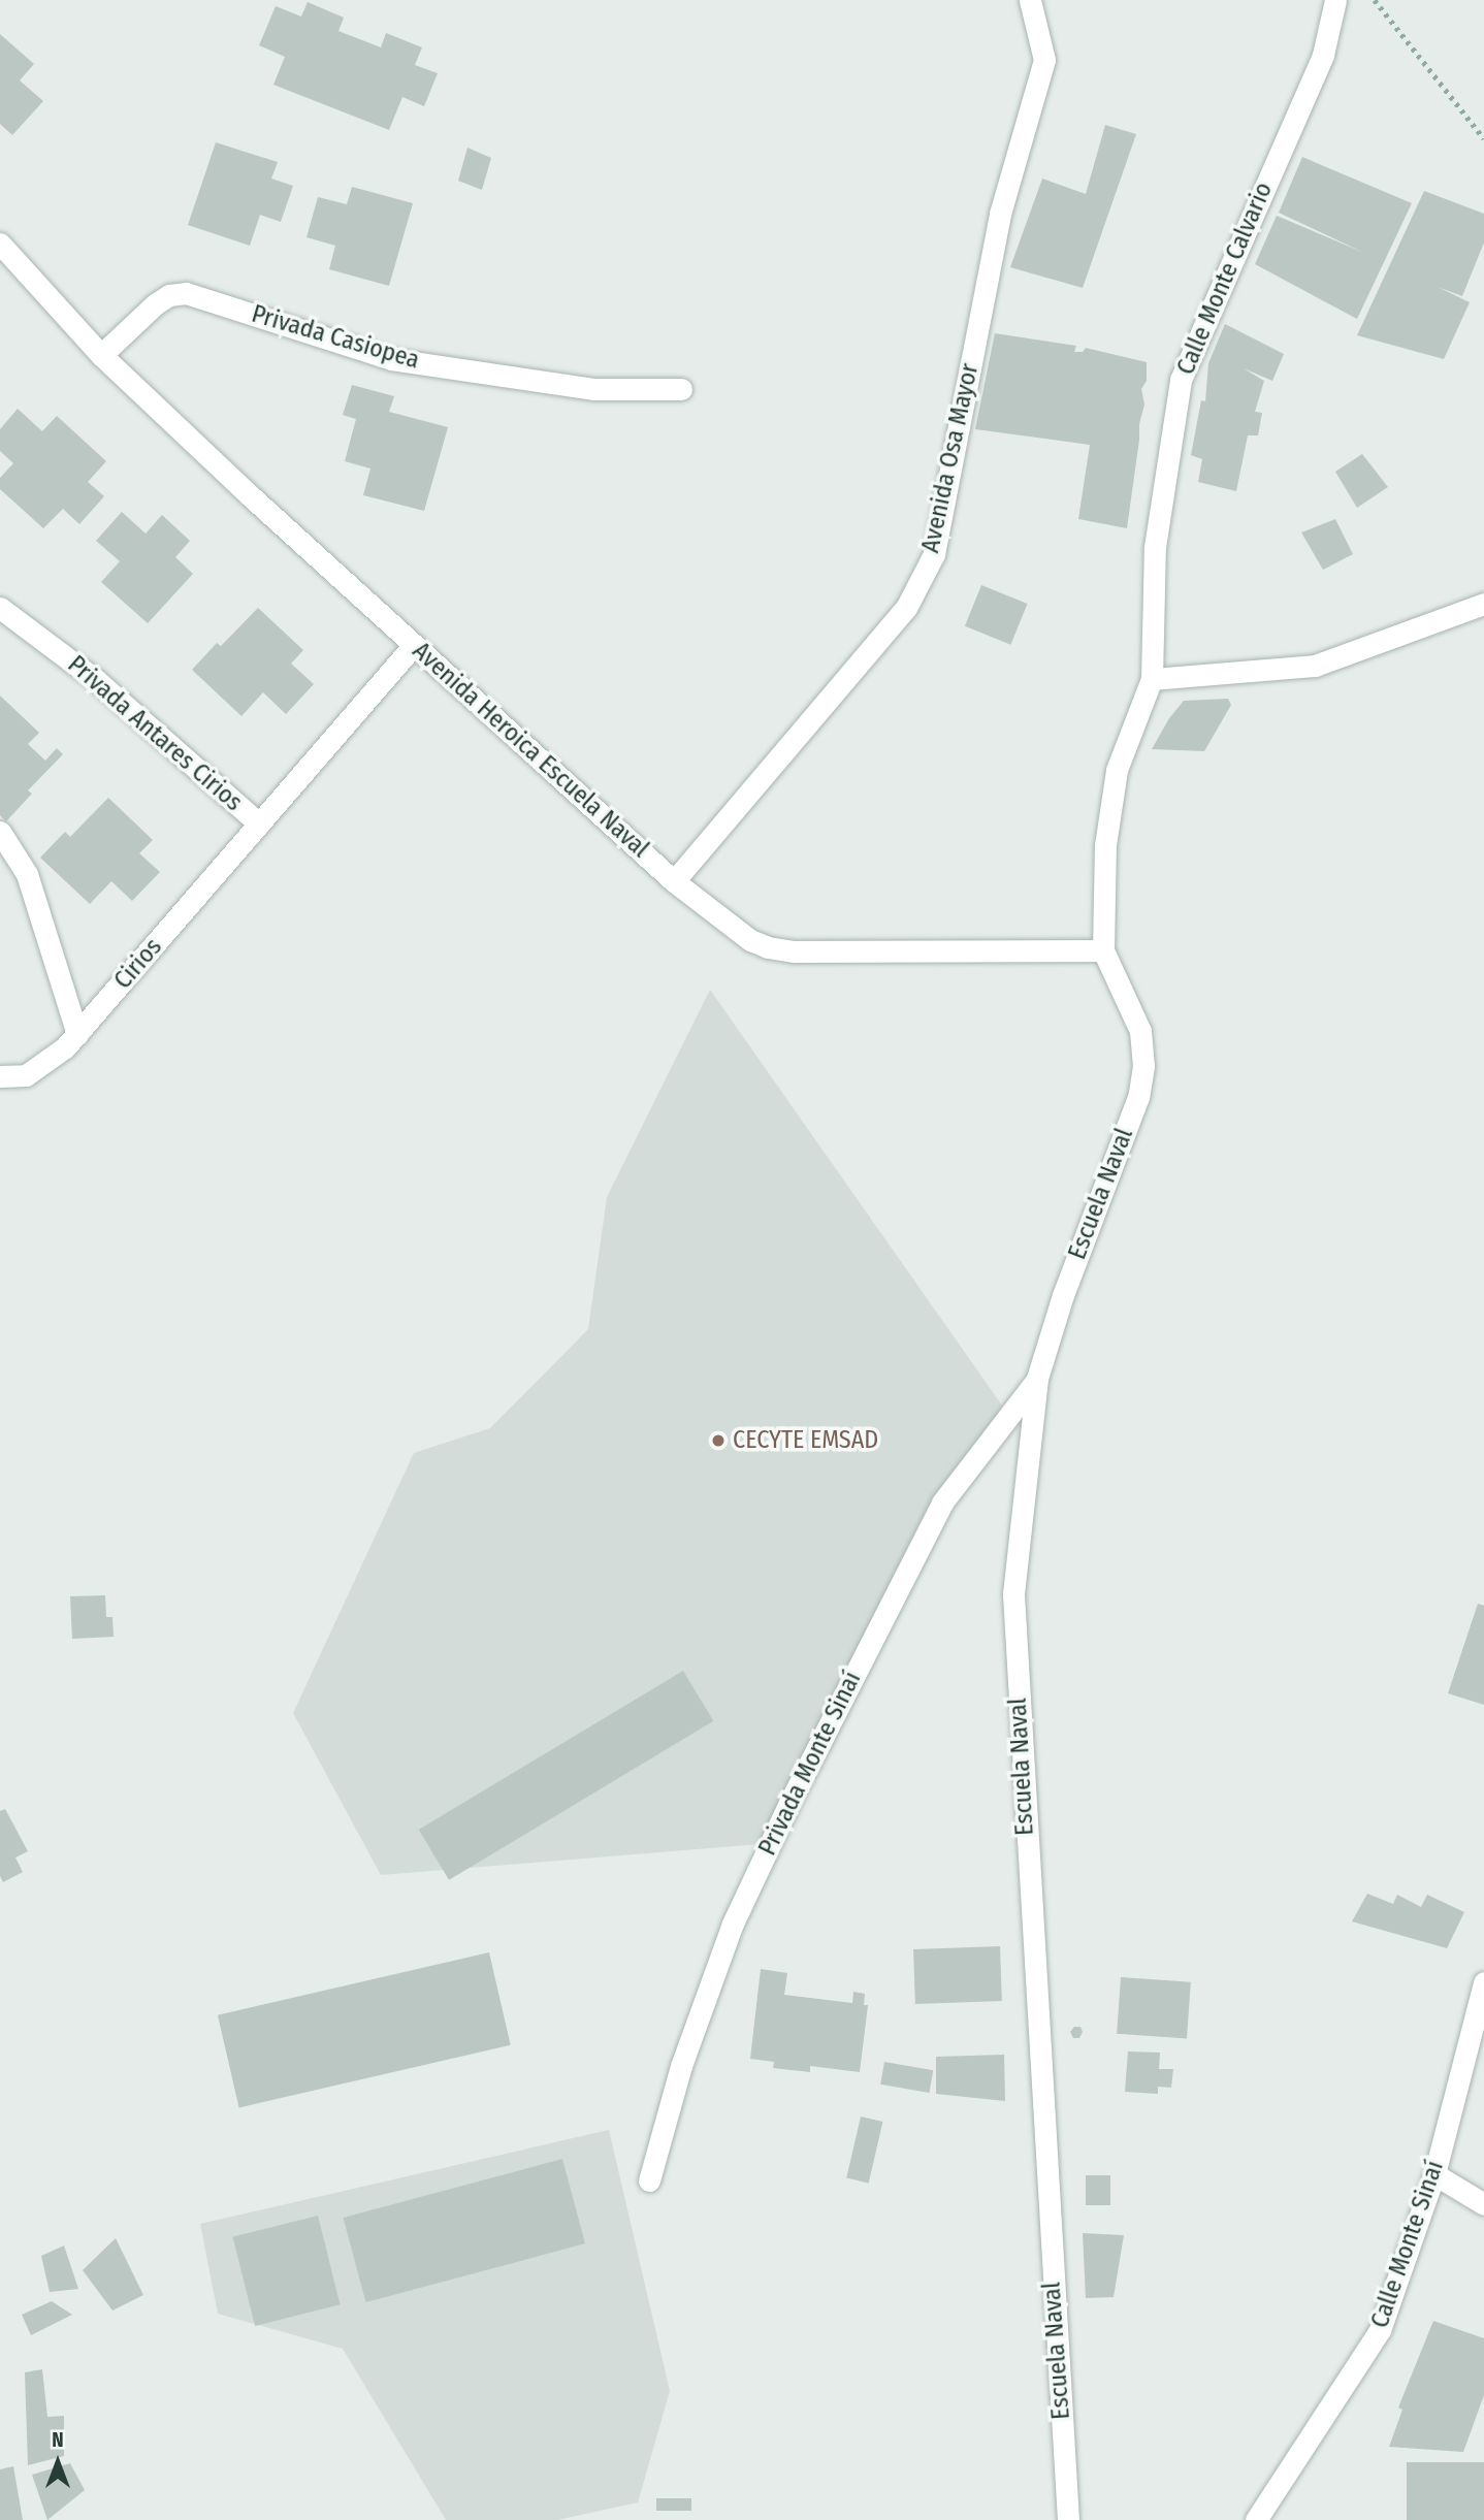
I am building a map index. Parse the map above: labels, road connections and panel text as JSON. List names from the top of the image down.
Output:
{
  "streets": {
    "street": [
      "Calle Monte Calvario",
      "Privada Casiopea",
      "Avenida Osa Mayor",
      "Privada Antares Cirios",
      "Avenida Heroica Escuela Naval",
      "Cirios",
      "Escuela Naval",
      "Privada Monte Sinaí",
      "Calle Monte Sinaí"
    ]
  },
  "crossings": [
    ["Calle Monte Calvario", "Avenida Heroica Escuela Naval"],
    ["Calle Monte Calvario", "Escuela Naval"],
    ["Privada Casiopea", "Avenida Heroica Escuela Naval"],
    ["Avenida Osa Mayor", "Avenida Heroica Escuela Naval"],
    ["Privada Antares Cirios", "Avenida Heroica Escuela Naval"],
    ["Privada Antares Cirios", "Cirios"],
    ["Avenida Heroica Escuela Naval", "Escuela Naval"],
    ["Escuela Naval", "Privada Monte Sinaí"]
  ],
  "places": ["CECYTE EMSAD"],
  "north": "top"
}
